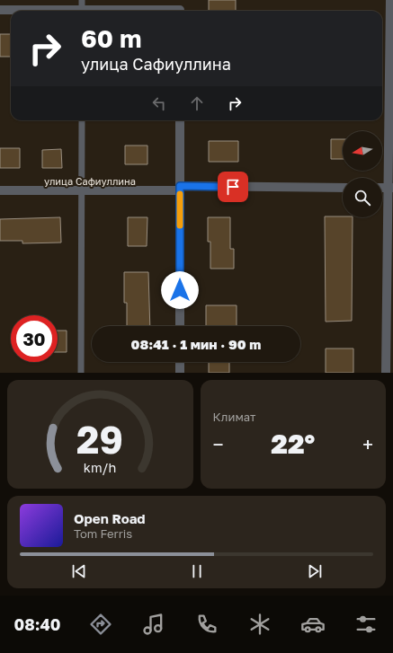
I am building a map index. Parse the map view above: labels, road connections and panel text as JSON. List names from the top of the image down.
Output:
{
  "streets": {
    "street": ["улица Сафиуллина"]
  },
  "north": "left",
  "page": {
    "turn": ["60 m", "улица Сафиуллина"],
    "limit": "30",
    "trip": "08:41 · 1 мин · 90 m",
    "tile": "Климат",
    "heat": ["−", "22°", "+"],
    "song": ["Open Road", "Tom Ferris"],
    "tabs": "08:40",
    "gauge": ["29", "km/h"]
  }
}
